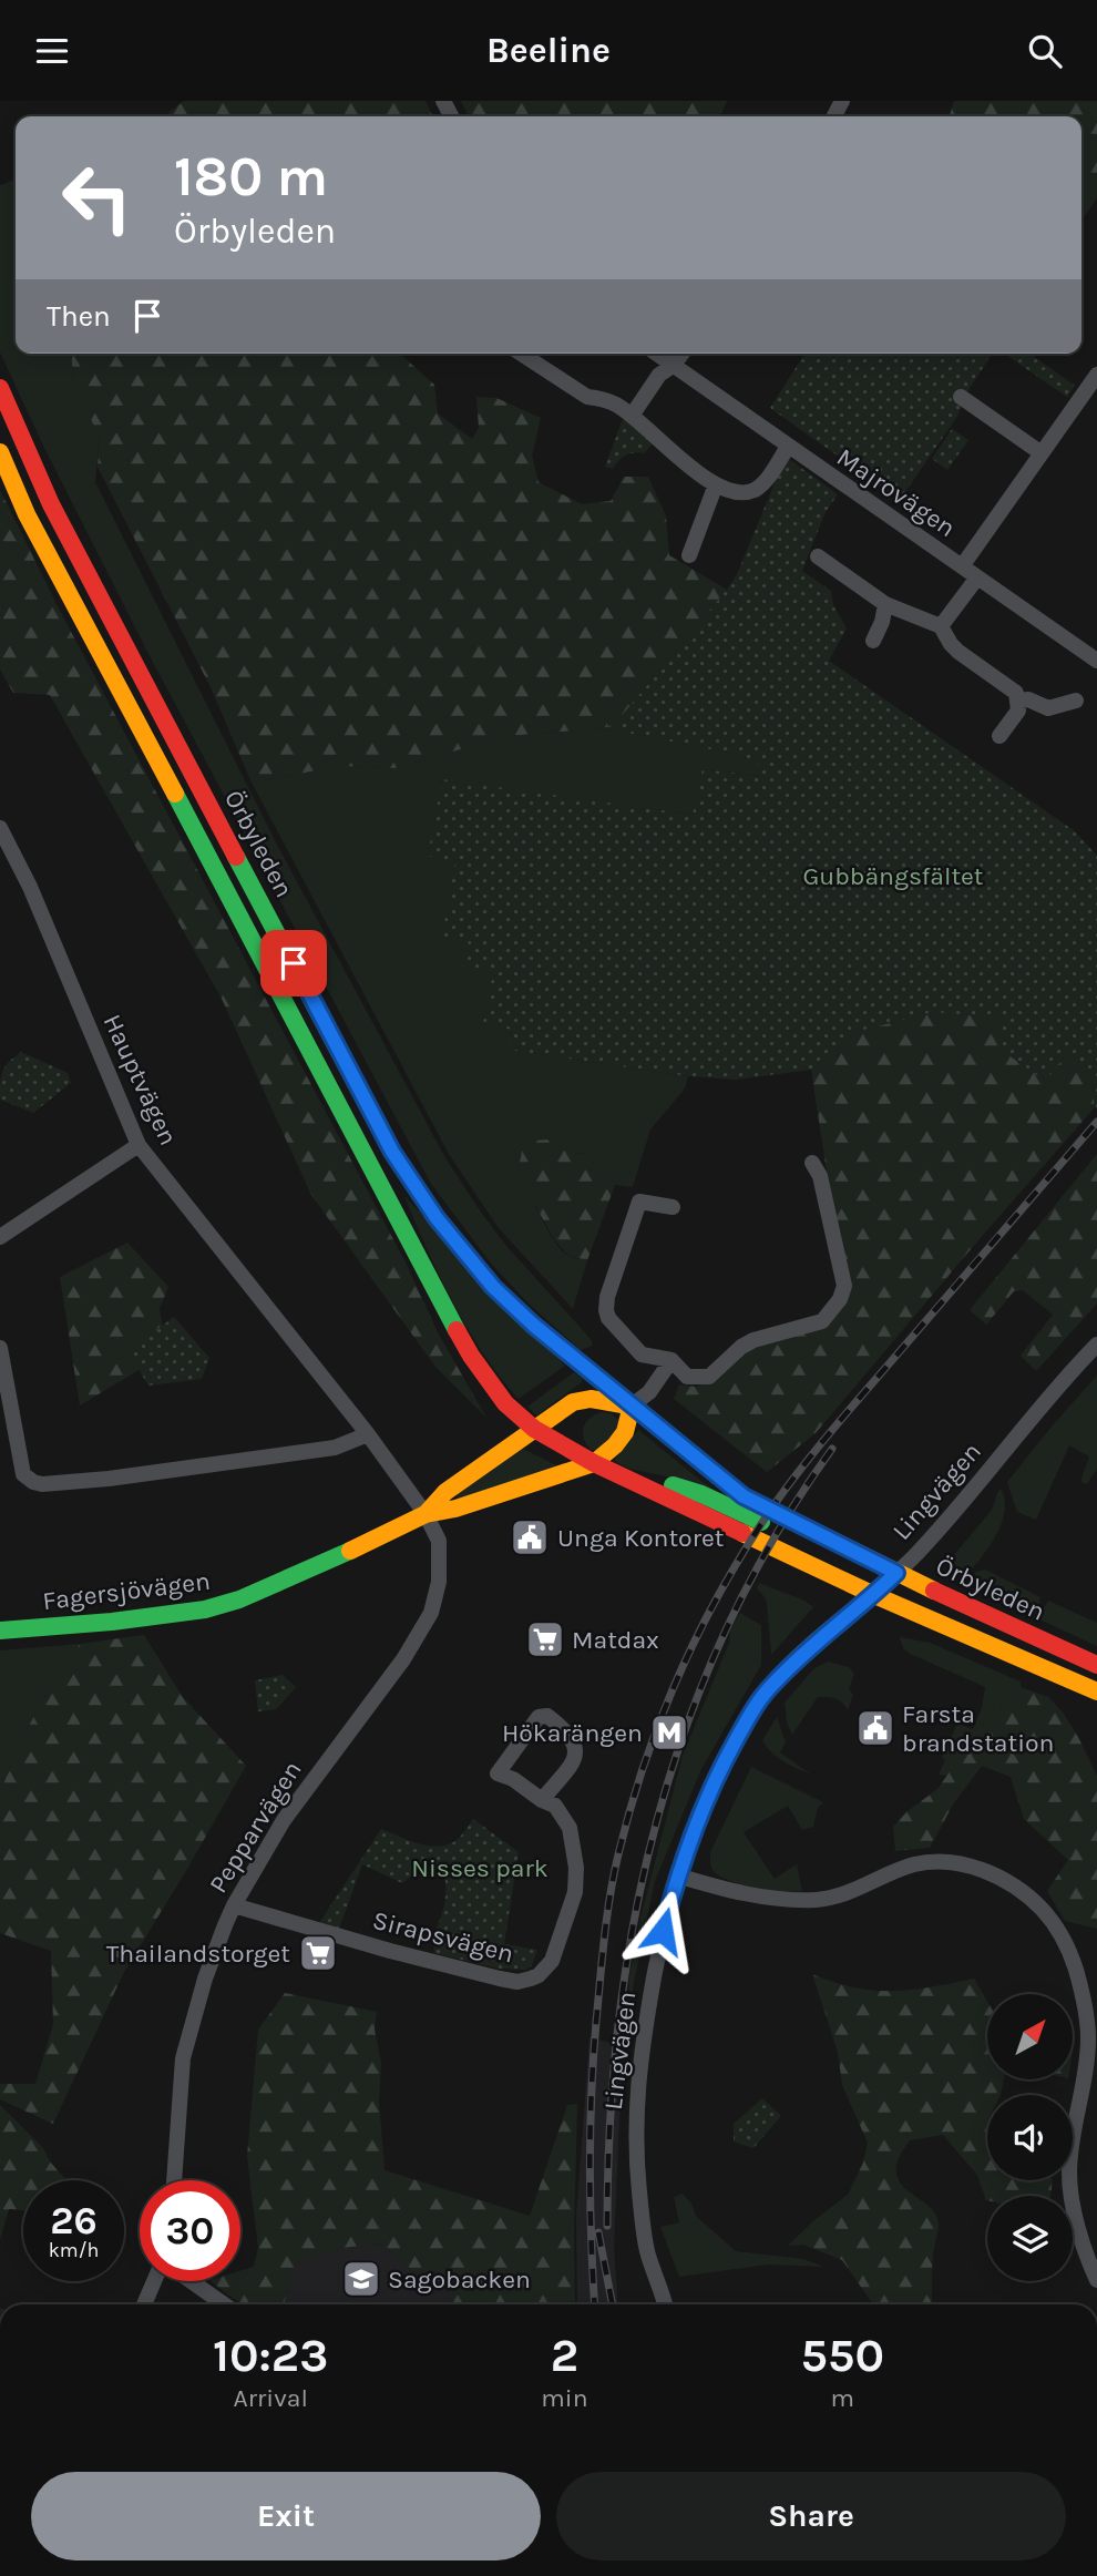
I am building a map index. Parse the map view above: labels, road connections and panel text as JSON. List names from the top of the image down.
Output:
{
  "streets": {
    "main road": ["Örbyleden", "Fagersjövägen"],
    "street": [
      "Majrovägen",
      "Hauptvägen",
      "Lingvägen",
      "Pepparvägen",
      "Sirapsvägen"
    ]
  },
  "crossings": [
    ["Örbyleden", "Lingvägen"],
    ["Örbyleden", "Fagersjövägen"],
    ["Hauptvägen", "Fagersjövägen"],
    ["Hauptvägen", "Pepparvägen"],
    ["Fagersjövägen", "Pepparvägen"],
    ["Pepparvägen", "Sirapsvägen"]
  ],
  "parks": ["Gubbängsfältet", "Nisses park"],
  "places": {
    "public building": ["Unga Kontoret", "Farsta brandstation"],
    "supermarket": ["Matdax", "Thailandstorget"],
    "metro station": ["Hökarängen"],
    "school or university": ["Sagobacken"]
  },
  "north": "top right",
  "page": {
    "header": "Beeline",
    "turn": ["180 m", "Örbyleden"],
    "then": "Then",
    "speed": "26 km/h",
    "limit": "30",
    "eta": [
      "10:23",
      "Arrival",
      "2",
      "min",
      "550",
      "m"
    ],
    "buttons": ["Exit", "Share"]
  }
}
